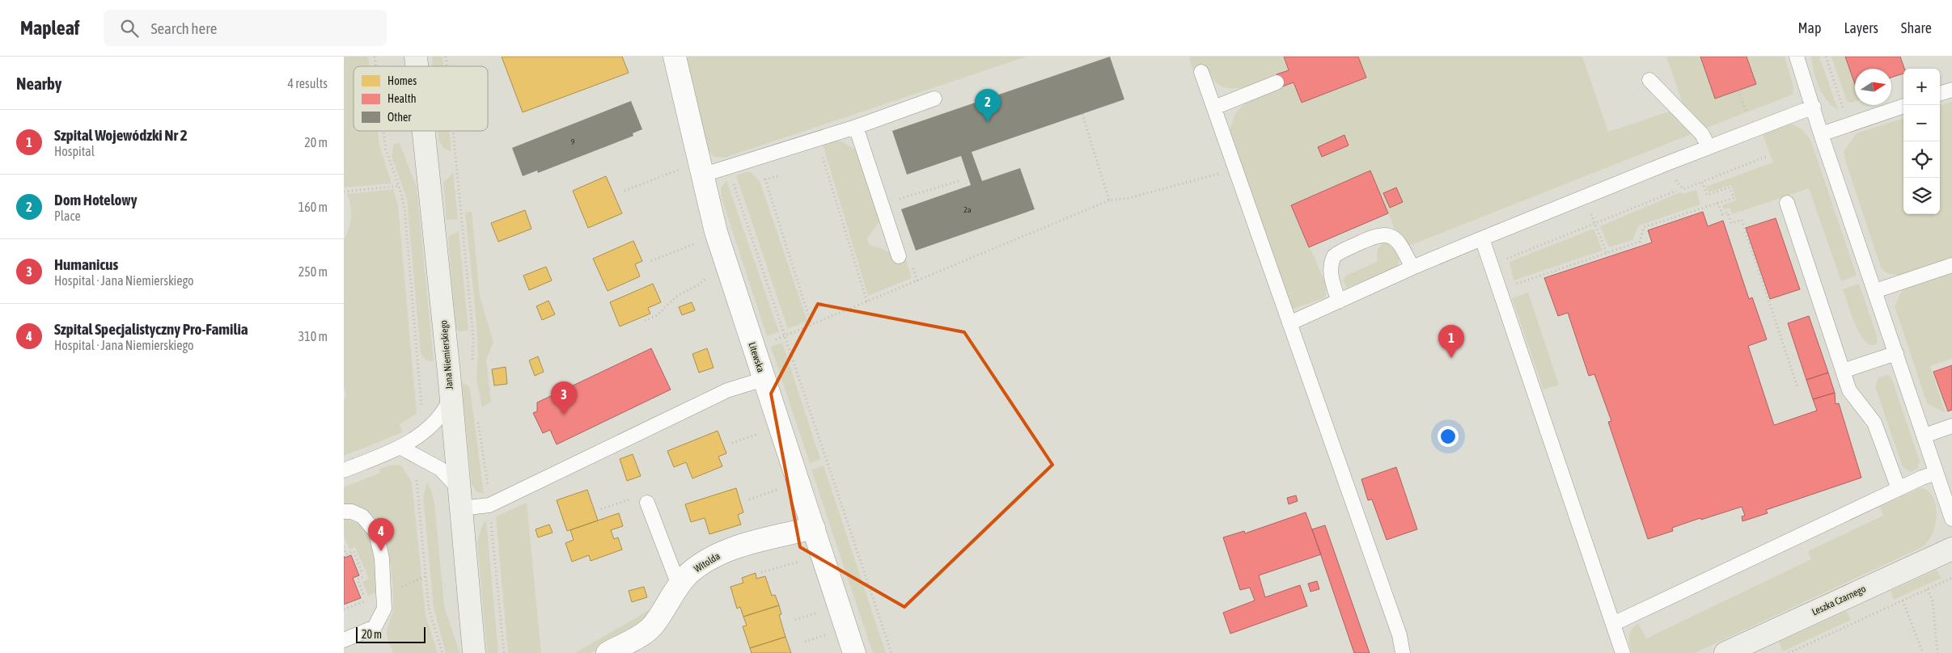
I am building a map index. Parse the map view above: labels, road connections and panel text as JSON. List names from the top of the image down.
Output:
{
  "streets": {
    "street": [
      "Jana Niemierskiego",
      "Litewska",
      "Witolda",
      "Leszka Czarnego"
    ]
  },
  "crossings": [
    ["Litewska", "Witolda"]
  ],
  "house_numbers": ["9", "2a"],
  "legend": ["Homes", "Health", "Other"],
  "scale_bar": "20 m",
  "north": "right",
  "page": {
    "header": "Mapleaf",
    "search": "Search here",
    "nav": ["Map", "Layers", "Share"],
    "heading": ["Nearby", "4 results"],
    "map_buttons": ["+", "−"],
    "pins": [
      "2",
      "1",
      "3",
      "4"
    ],
    "list": [
      {
        "mark": "1",
        "name": "Szpital Wojewódzki Nr 2",
        "note": "Hospital",
        "value": "20 m"
      },
      {
        "mark": "2",
        "name": "Dom Hotelowy",
        "note": "Place",
        "value": "160 m"
      },
      {
        "mark": "3",
        "name": "Humanicus",
        "note": "Hospital · Jana Niemierskiego",
        "value": "250 m"
      },
      {
        "mark": "4",
        "name": "Szpital Specjalistyczny Pro-Familia",
        "note": "Hospital · Jana Niemierskiego",
        "value": "310 m"
      }
    ],
    "scale": "20 m"
  }
}
